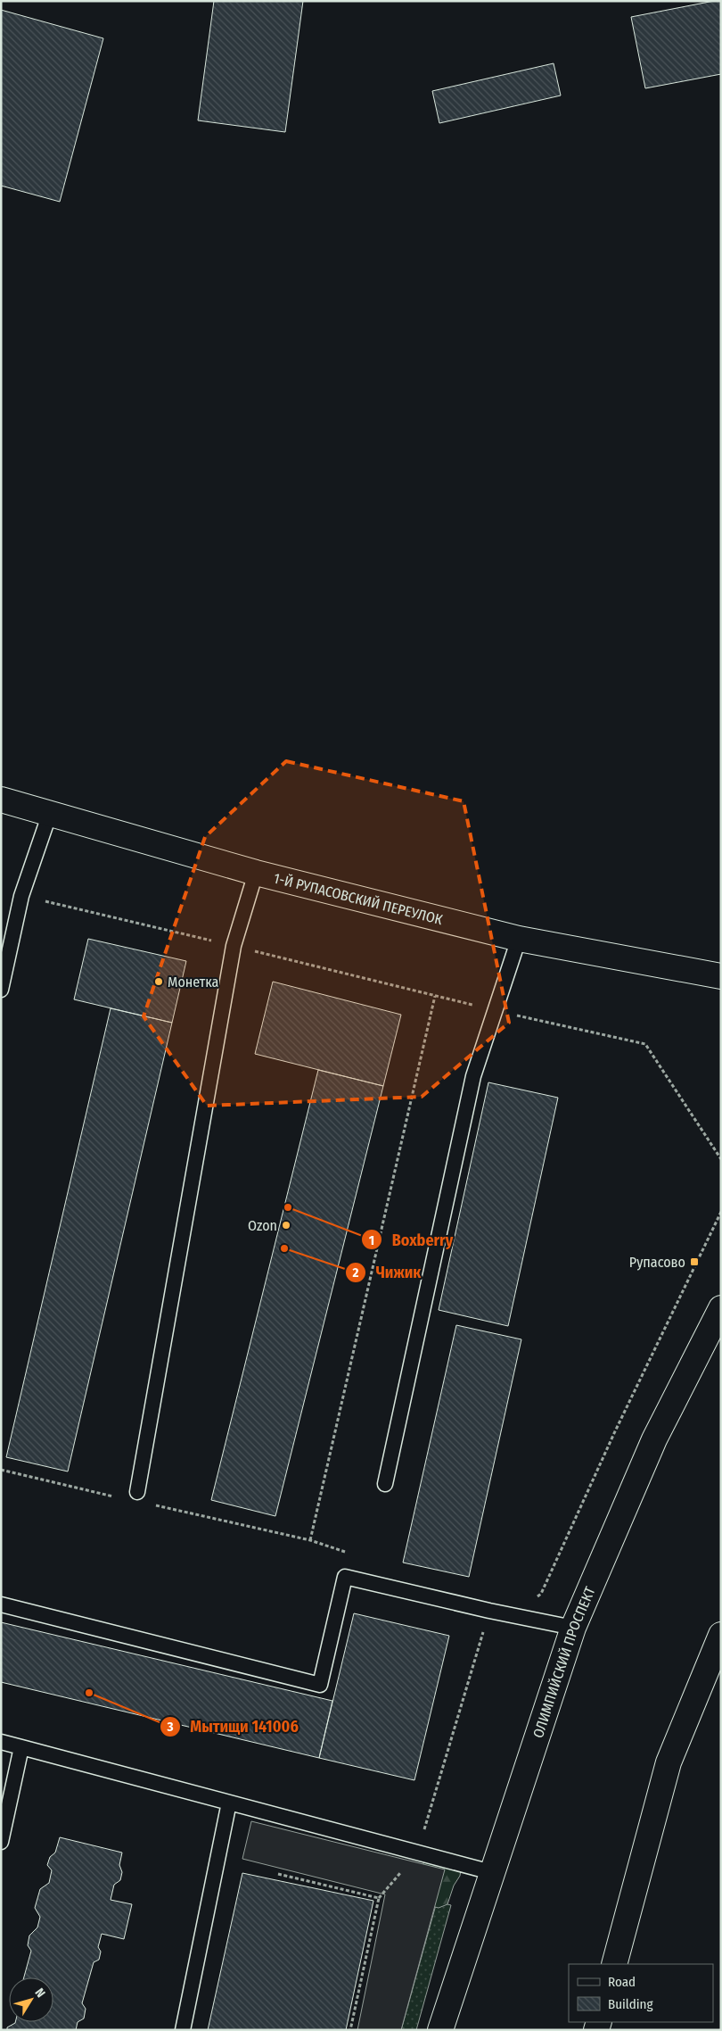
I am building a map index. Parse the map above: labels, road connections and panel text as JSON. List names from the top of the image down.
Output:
{
  "streets": {
    "main road": ["1-Й РУПАСОВСКИЙ ПЕРЕУЛОК", "ОЛИМПИЙСКИЙ ПРОСПЕКТ"]
  },
  "places": {
    "other": [
      "Монетка",
      "Boxberry",
      "Ozon",
      "Чижик",
      "Мытищи 141006"
    ],
    "transit": ["Рупасово"]
  },
  "legend": ["Road", "Building"],
  "north": "top right"
}
